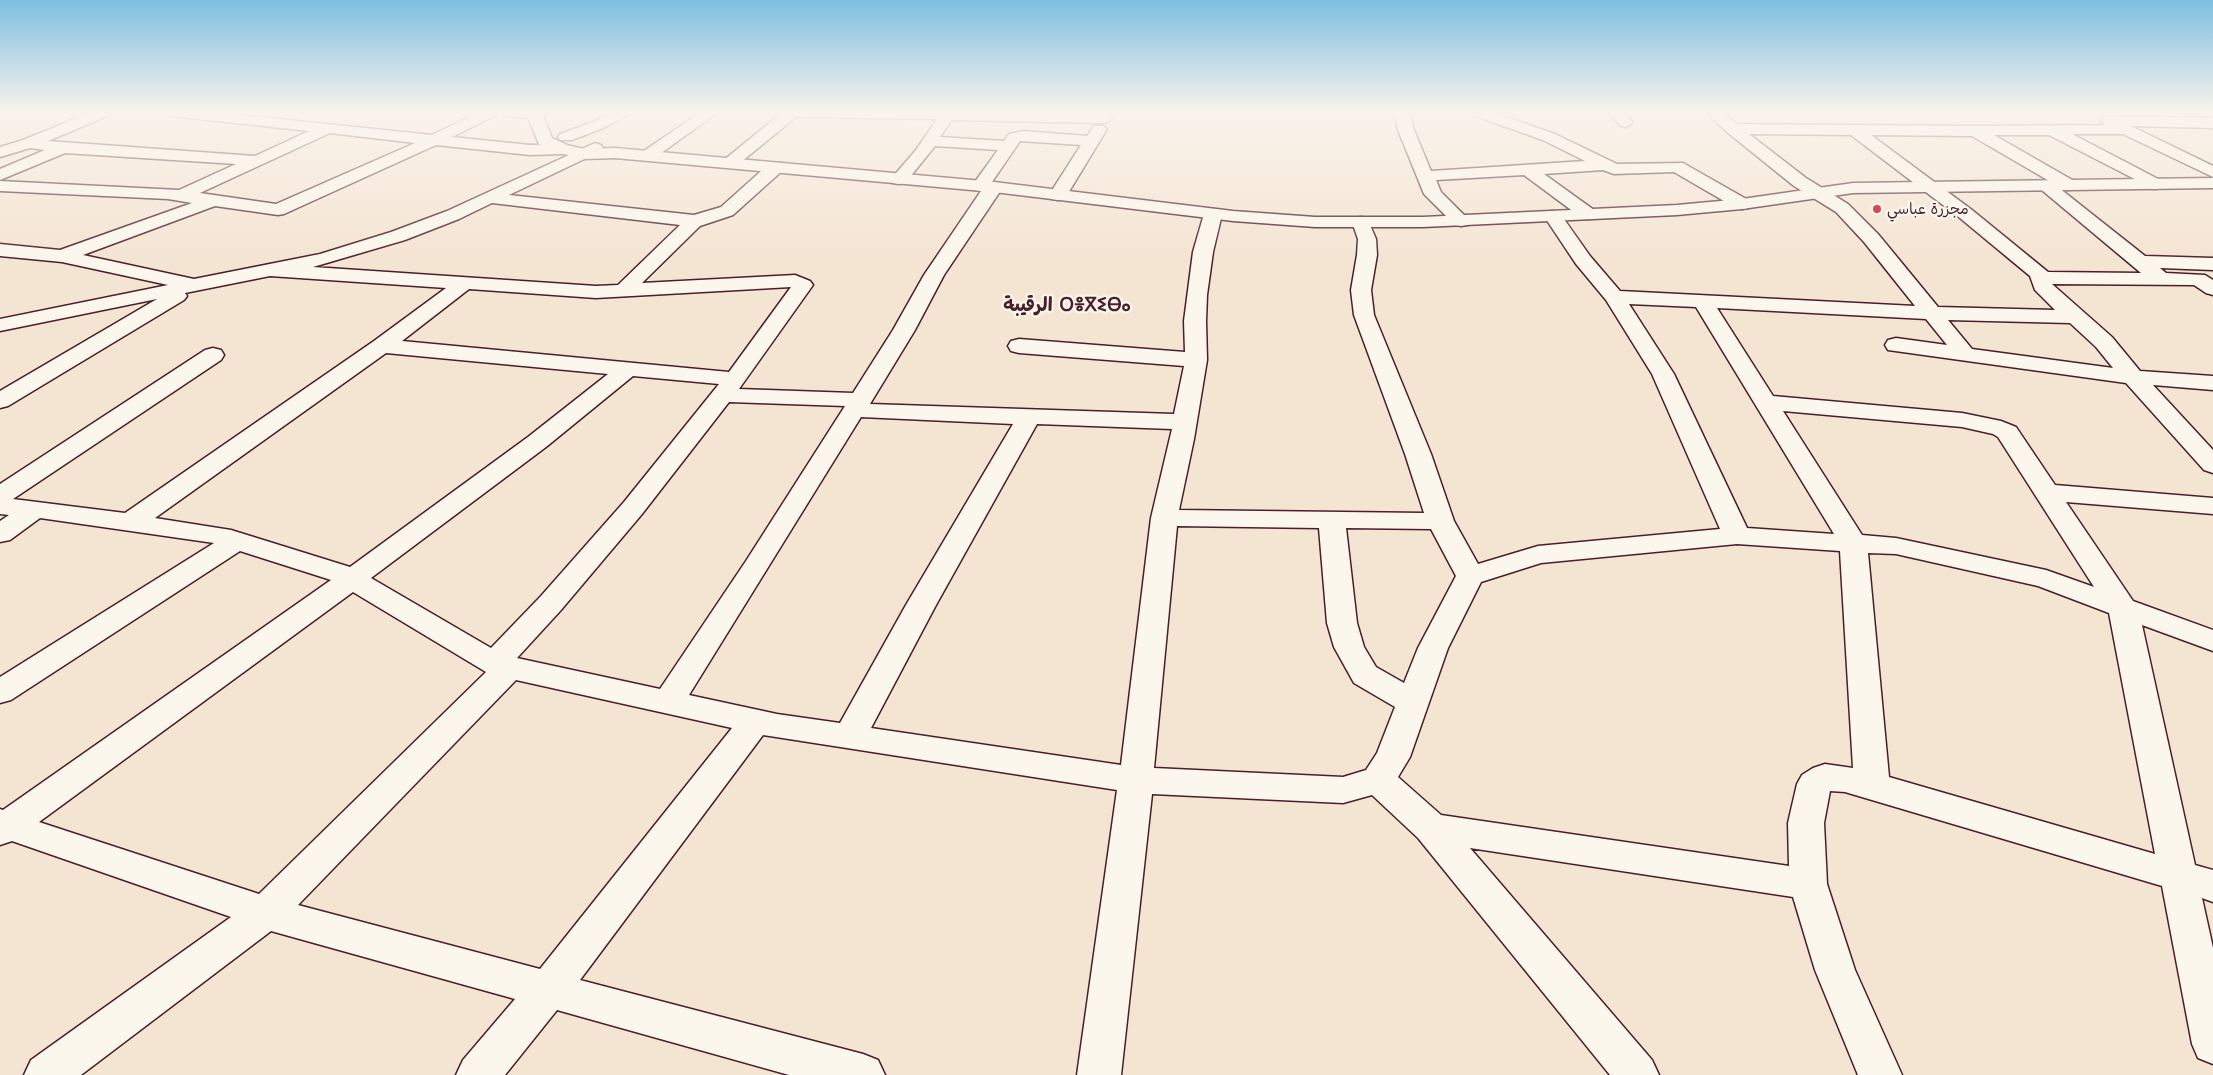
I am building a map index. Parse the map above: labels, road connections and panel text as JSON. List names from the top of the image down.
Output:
{
  "districts": ["الرقيبة ⵔⴻⴳⵉⴱⴰ"],
  "places": ["مجزرة عباسي"]
}
